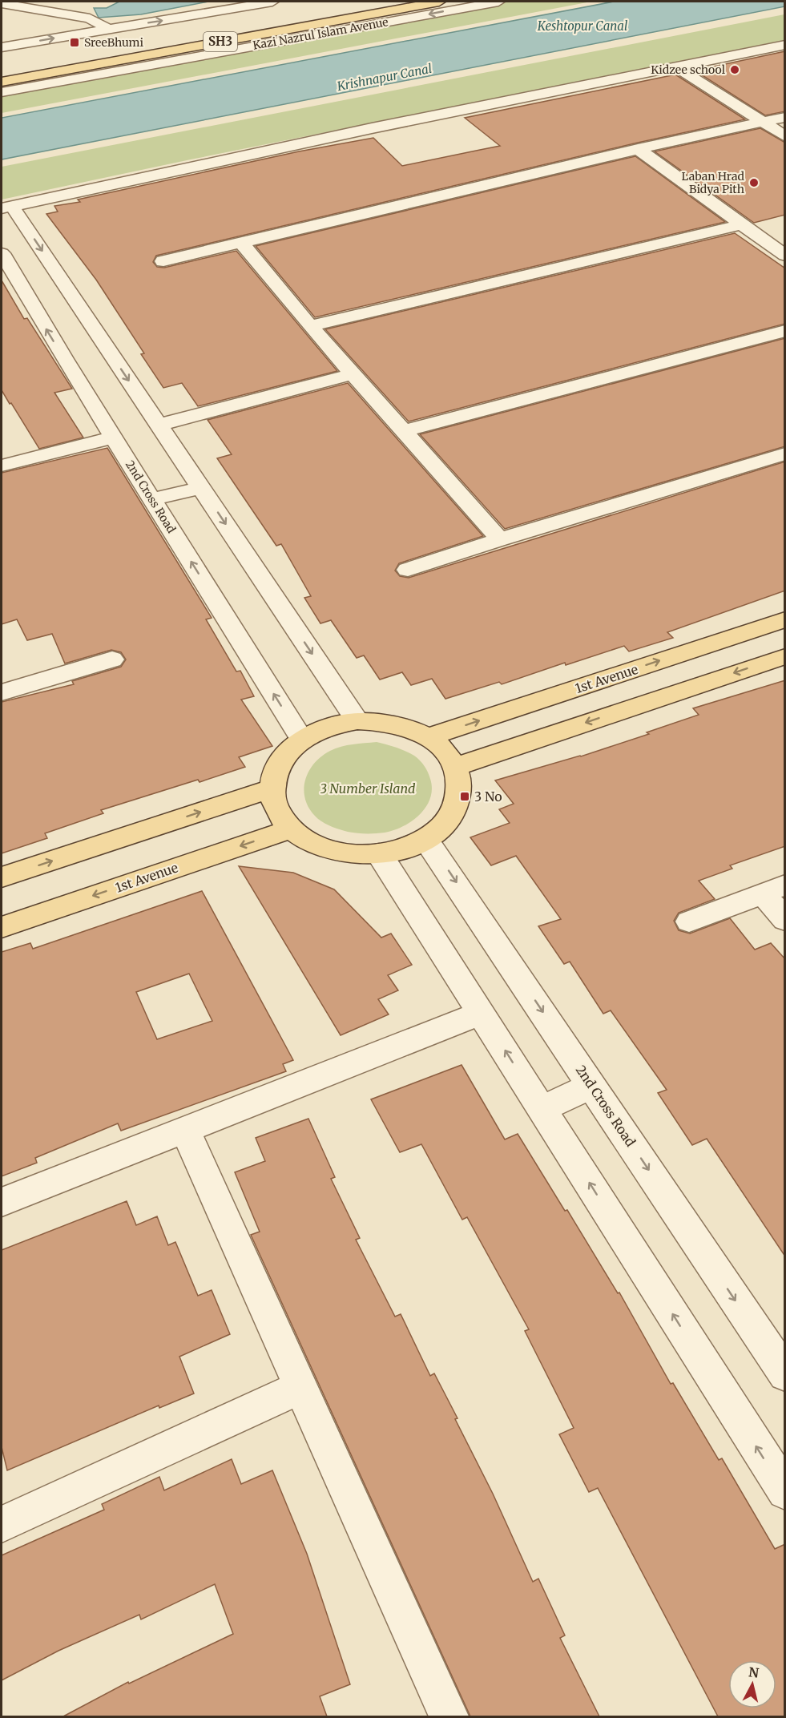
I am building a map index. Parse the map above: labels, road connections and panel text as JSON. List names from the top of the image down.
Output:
{
  "streets": {
    "main road": ["Kazi Nazrul Islam Avenue", "SH3", "1st Avenue"],
    "street": ["2nd Cross Road"]
  },
  "crossings": [
    ["2nd Cross Road", "1st Avenue"]
  ],
  "water": ["Keshtopur Canal", "Krishnapur Canal"],
  "parks": ["3 Number Island"],
  "places": {
    "transit": ["SreeBhumi", "3 No"],
    "other": ["Kidzee school", "Laban Hrad Bidya Pith"]
  },
  "north": "top"
}
